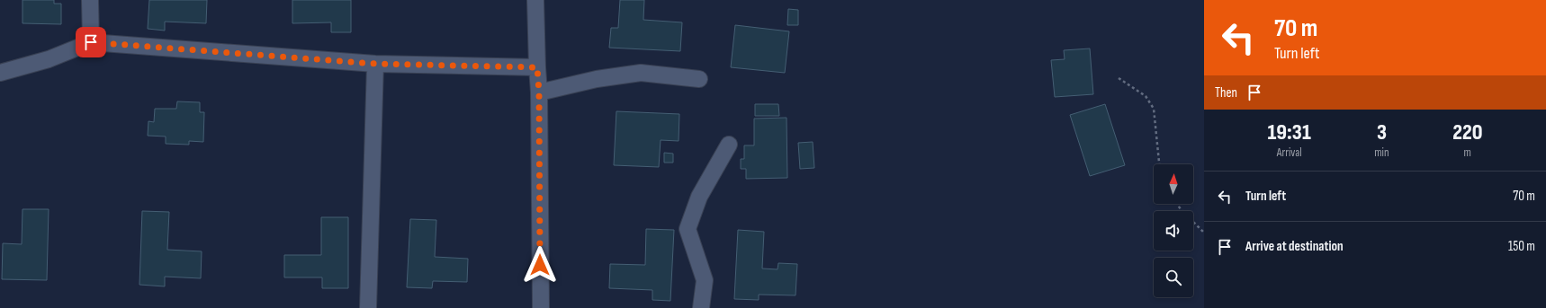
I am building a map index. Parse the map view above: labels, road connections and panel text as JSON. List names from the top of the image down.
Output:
{
  "north": "top",
  "page": {
    "turn": ["70 m", "Turn left"],
    "then": "Then",
    "eta": [
      "19:31",
      "Arrival",
      "3",
      "min",
      "220",
      "m"
    ],
    "list": [
      {
        "name": "Turn left",
        "value": "70 m"
      },
      {
        "name": "Arrive at destination",
        "value": "150 m"
      }
    ]
  }
}
